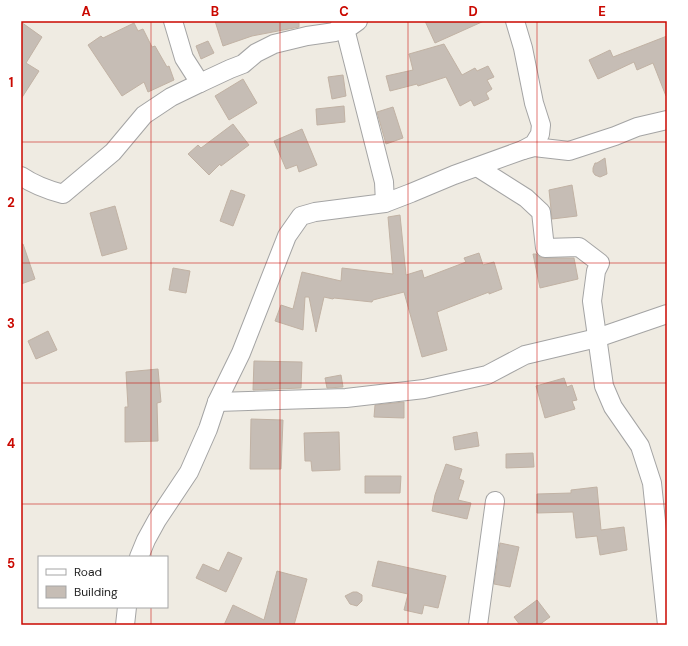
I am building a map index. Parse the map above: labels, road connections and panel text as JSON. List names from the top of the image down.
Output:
{
  "legend": ["Road", "Building"],
  "grid": {
    "columns": [
      "A",
      "B",
      "C",
      "D",
      "E"
    ],
    "rows": [
      "1",
      "2",
      "3",
      "4",
      "5"
    ]
  }
}
